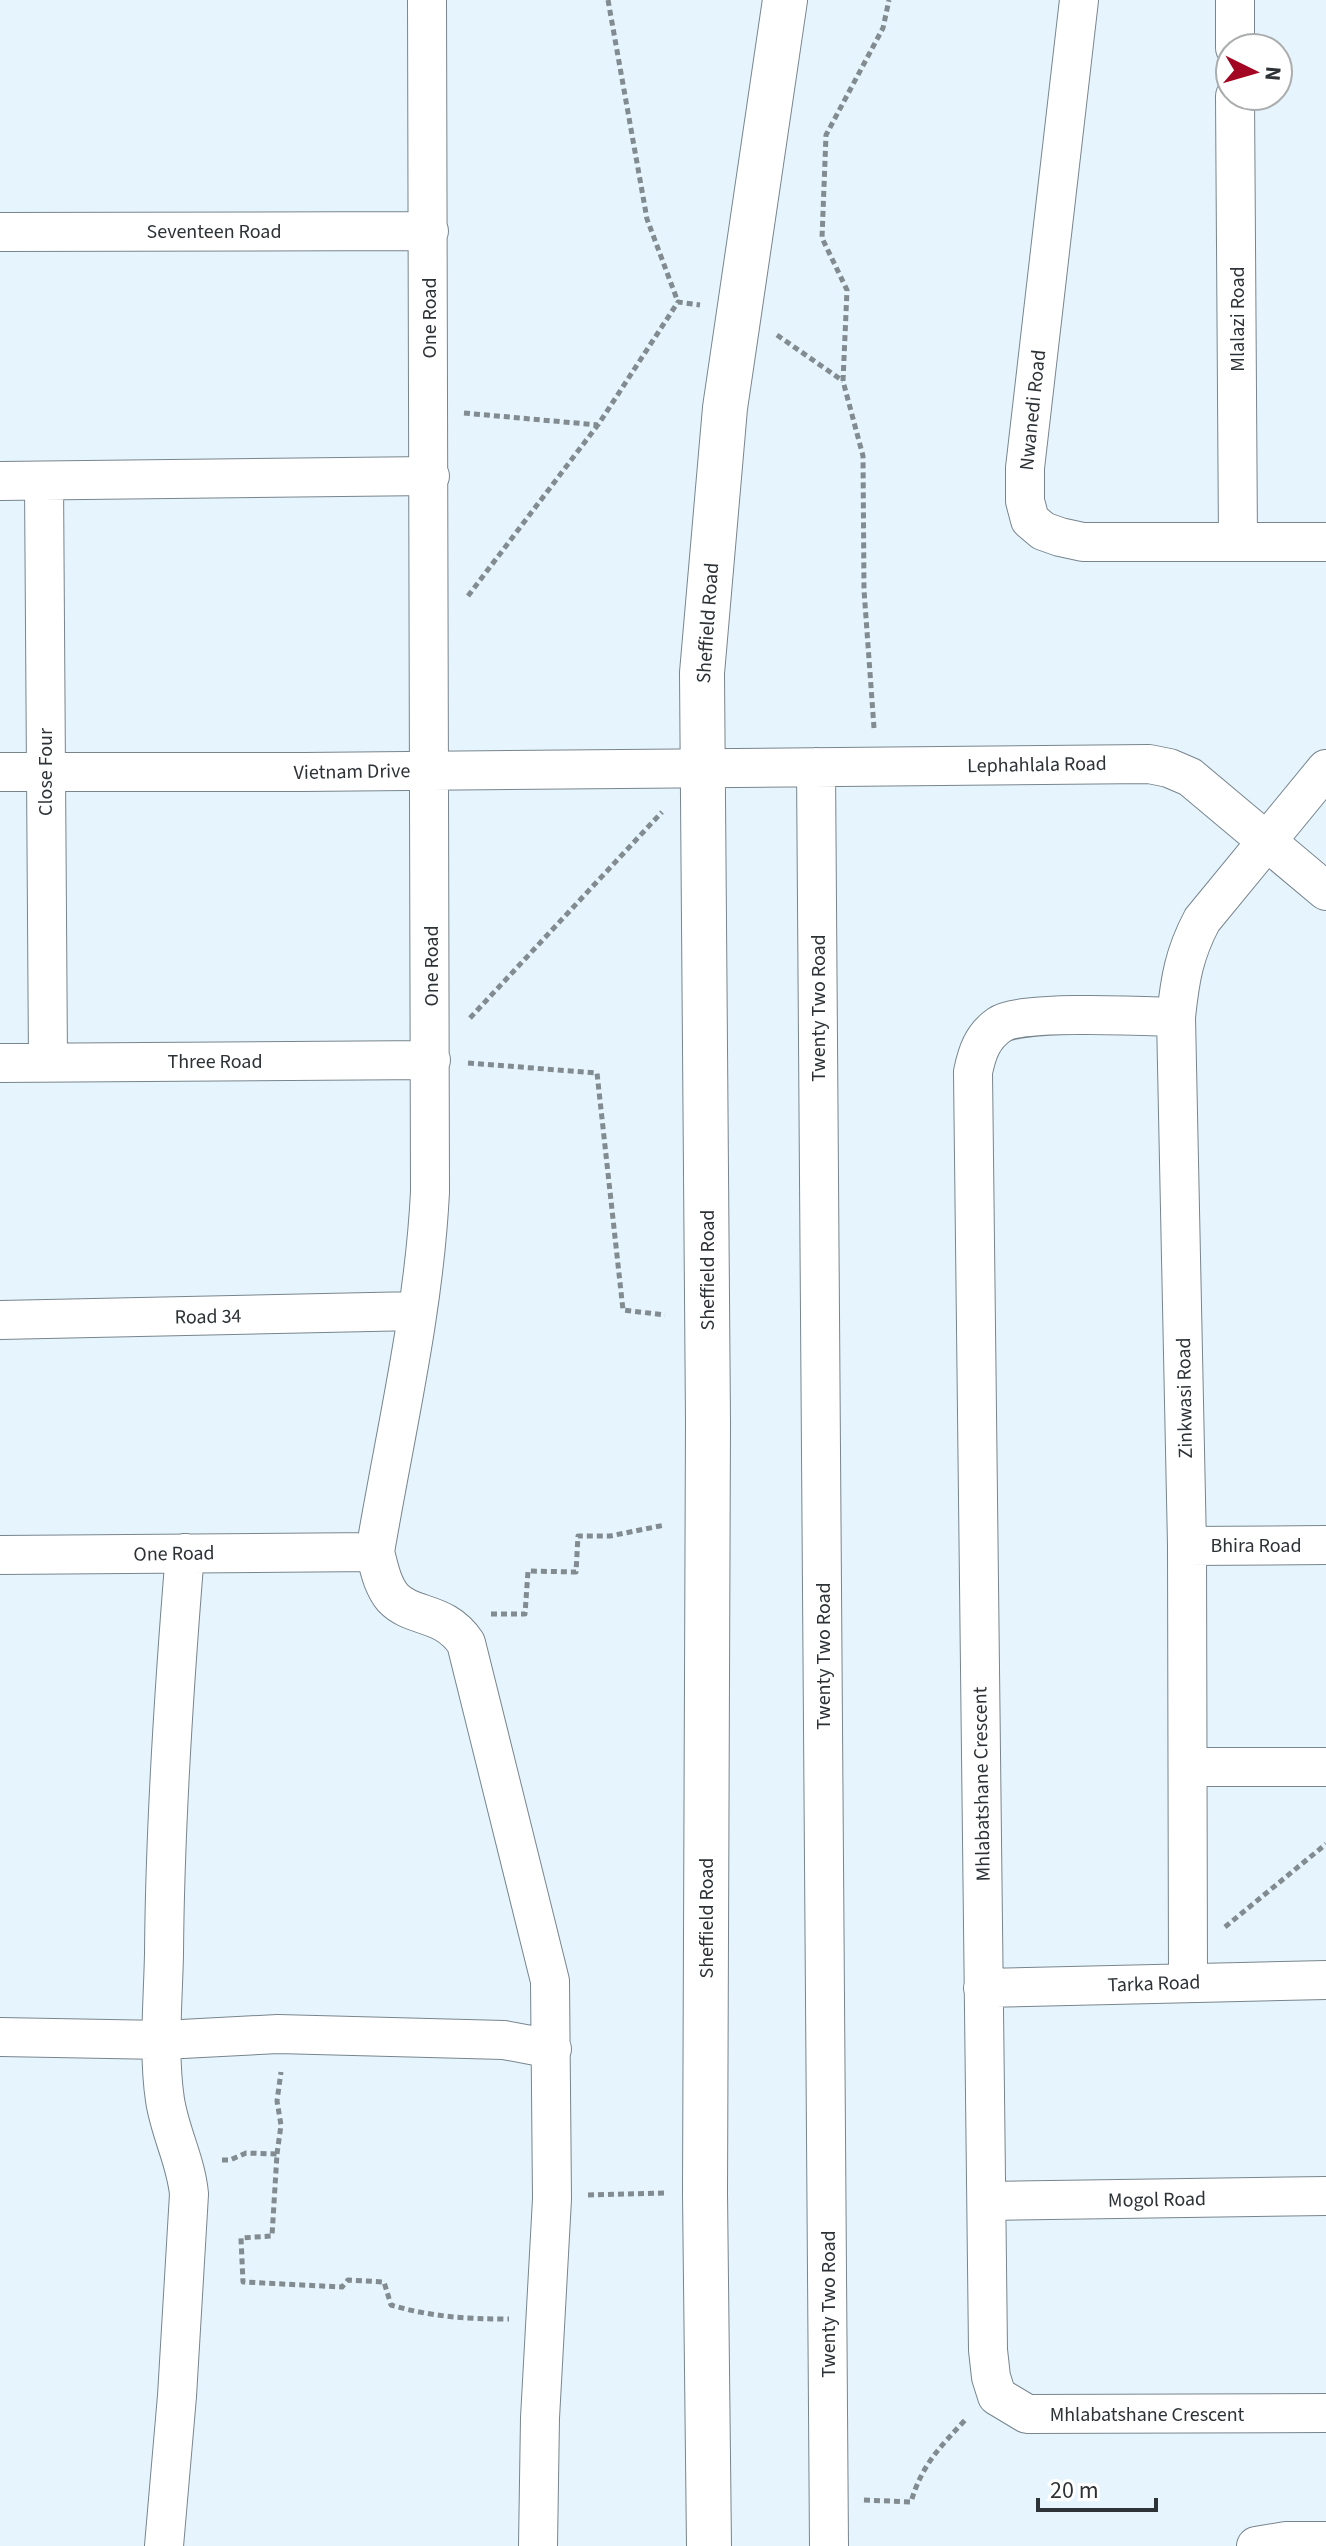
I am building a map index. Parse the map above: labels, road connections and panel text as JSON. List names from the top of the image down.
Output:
{
  "streets": {
    "street": [
      "Seventeen Road",
      "One Road",
      "Mlalazi Road",
      "Nwanedi Road",
      "Sheffield Road",
      "Lephahlala Road",
      "Vietnam Drive",
      "Close Four",
      "Twenty Two Road",
      "Three Road",
      "Road 34",
      "Zinkwasi Road",
      "Bhira Road",
      "Mhlabatshane Crescent",
      "Tarka Road",
      "Mogol Road"
    ]
  },
  "crossings": [
    ["Seventeen Road", "One Road"],
    ["One Road", "Vietnam Drive"],
    ["One Road", "Three Road"],
    ["One Road", "Road 34"],
    ["Mlalazi Road", "Nwanedi Road"],
    ["Sheffield Road", "Lephahlala Road"],
    ["Sheffield Road", "Vietnam Drive"],
    ["Lephahlala Road", "Vietnam Drive"],
    ["Lephahlala Road", "Twenty Two Road"],
    ["Lephahlala Road", "Zinkwasi Road"],
    ["Vietnam Drive", "Close Four"],
    ["Close Four", "Three Road"],
    ["Zinkwasi Road", "Bhira Road"],
    ["Zinkwasi Road", "Mhlabatshane Crescent"],
    ["Zinkwasi Road", "Tarka Road"],
    ["Mhlabatshane Crescent", "Tarka Road"],
    ["Mhlabatshane Crescent", "Mogol Road"]
  ],
  "scale_bar": "20 m",
  "north": "right"
}
